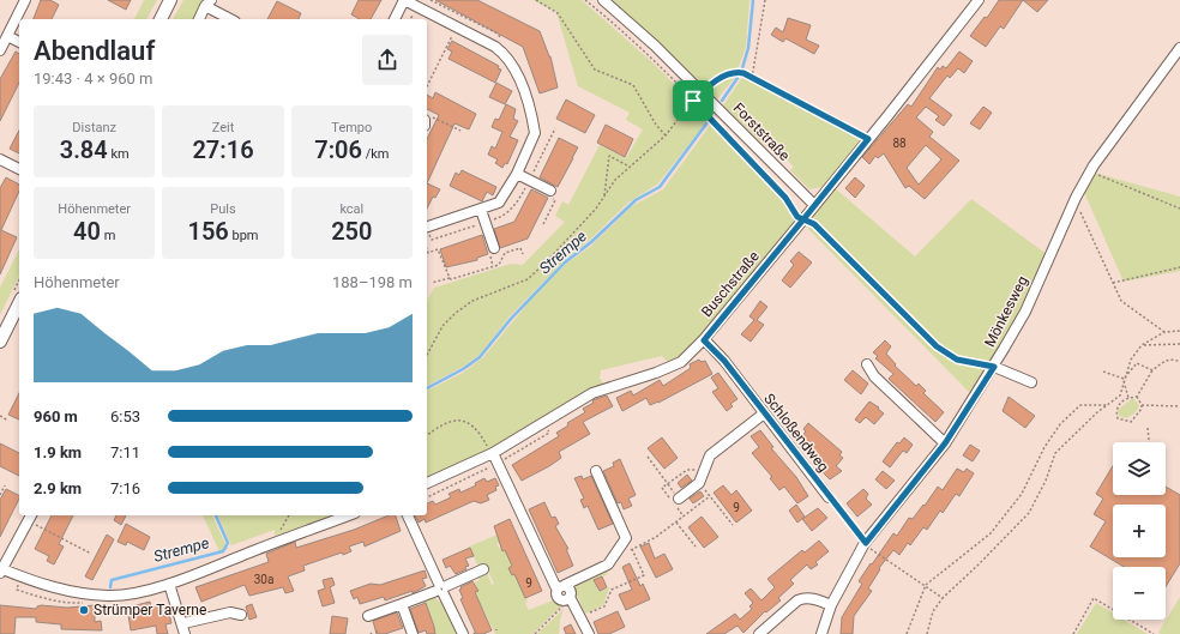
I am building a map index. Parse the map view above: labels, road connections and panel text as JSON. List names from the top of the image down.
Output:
{
  "streets": {
    "street": [
      "Forststraße",
      "Buschstraße",
      "Mönkesweg",
      "Schloßendweg"
    ]
  },
  "crossings": [
    ["Forststraße", "Buschstraße"],
    ["Buschstraße", "Schloßendweg"]
  ],
  "water": ["Strempe"],
  "places": ["Strümper Taverne"],
  "house_numbers": [
    "88",
    "9",
    "30a",
    "9"
  ],
  "page": {
    "heading": ["Abendlauf", "19:43 · 4 × 960 m"],
    "stats": [
      ["Distanz", "3.84 km"],
      ["Zeit", "27:16"],
      ["Tempo", "7:06 /km"],
      ["Höhenmeter", "40 m"],
      ["Puls", "156 bpm"],
      ["kcal", "250"]
    ],
    "chart": ["Höhenmeter", "188–198 m"],
    "list": [
      {
        "name": "960 m",
        "note": "6:53"
      },
      {
        "name": "1.9 km",
        "note": "7:11"
      },
      {
        "name": "2.9 km",
        "note": "7:16"
      }
    ],
    "map_buttons": ["+", "−"]
  }
}
